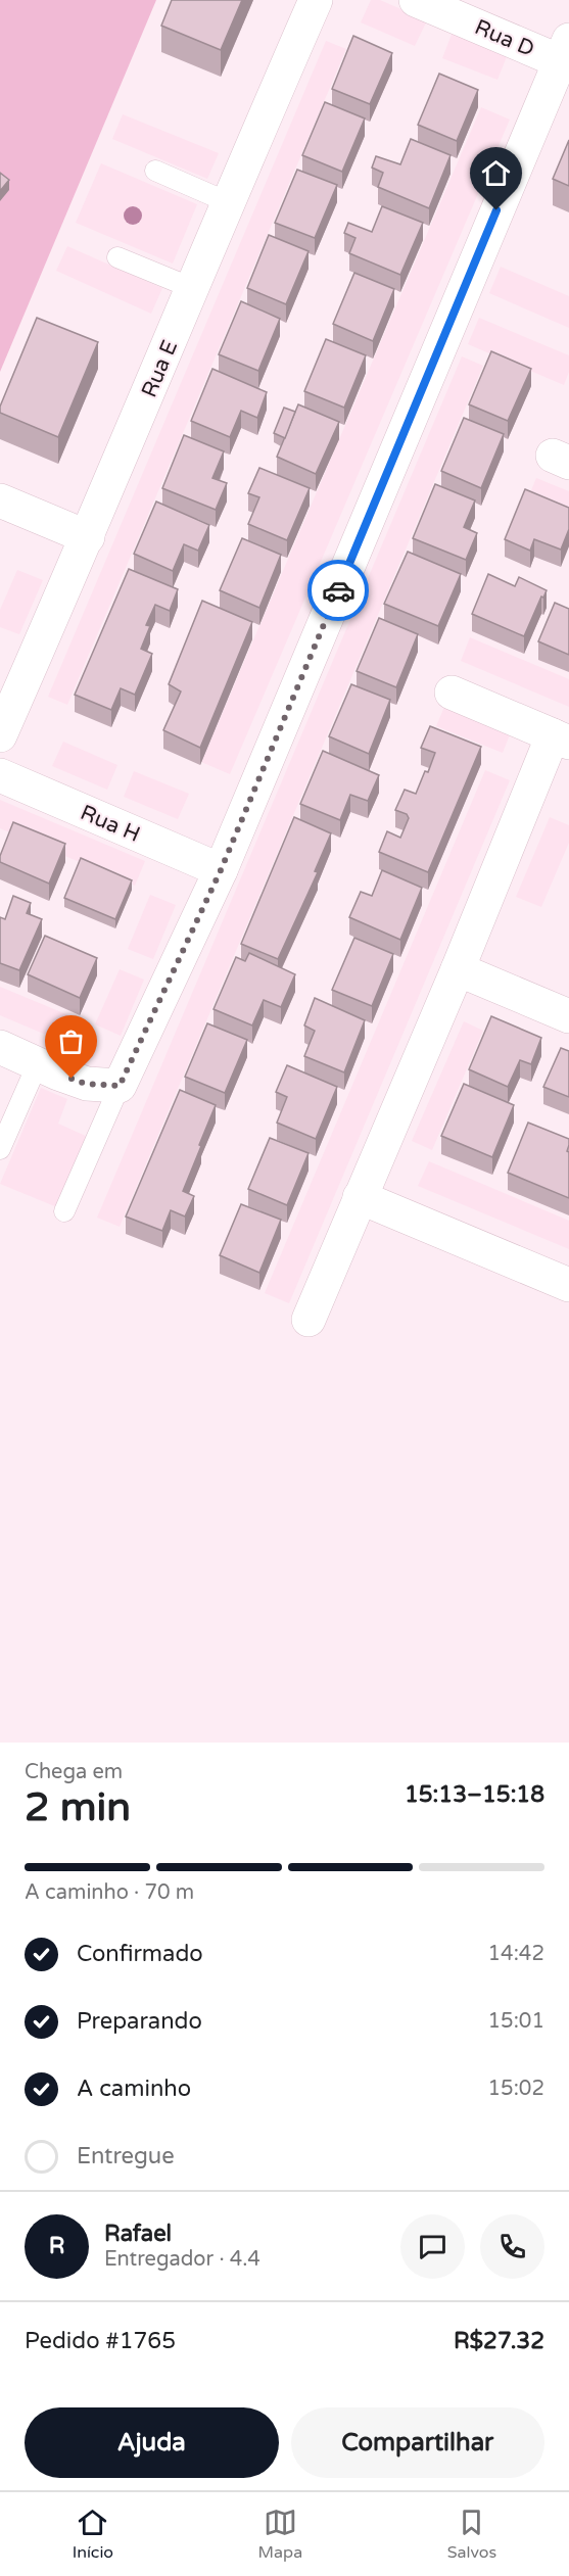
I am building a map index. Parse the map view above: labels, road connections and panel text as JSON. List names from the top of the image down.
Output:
{
  "streets": {
    "street": ["Rua D", "Rua E", "Rua H"]
  },
  "page": {
    "heading": ["2 min", "Chega em", "15:13–15:18"],
    "panel": [
      "Rafael",
      "Entregador · 4.4",
      "Pedido #1765",
      "R$27.32"
    ],
    "bar": "A caminho · 70 m",
    "list": [
      ["Confirmado", "14:42"],
      ["Preparando", "15:01"],
      ["A caminho", "15:02"],
      "Entregue"
    ],
    "round": "R",
    "buttons": ["Ajuda", "Compartilhar"],
    "tabs": ["Início", "Mapa", "Salvos"]
  }
}
